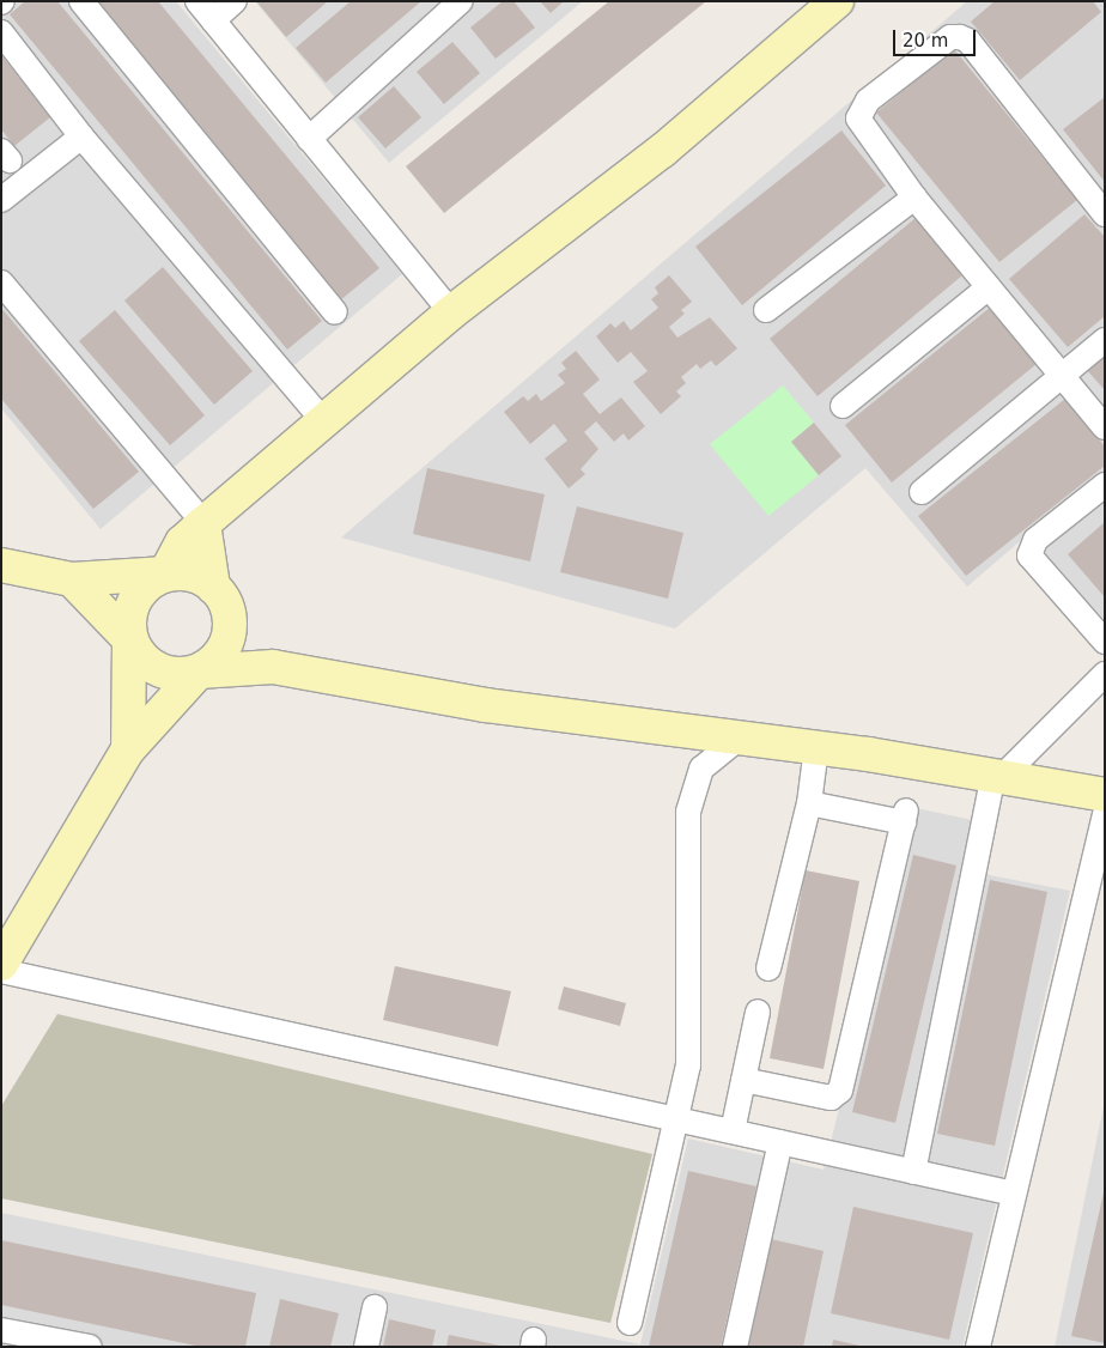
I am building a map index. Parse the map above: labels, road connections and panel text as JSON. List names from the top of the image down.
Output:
{
  "scale_bar": "20 m"
}
